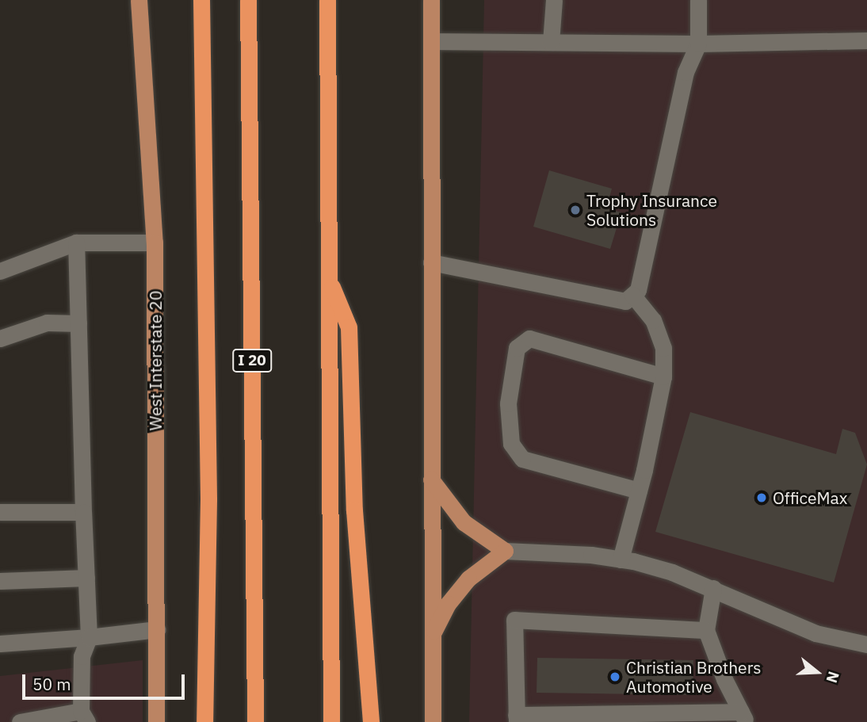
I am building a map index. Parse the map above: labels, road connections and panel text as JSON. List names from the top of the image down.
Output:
{
  "streets": {
    "highway": ["I 20"],
    "main road": ["West Interstate 20"]
  },
  "places": ["Trophy Insurance Solutions", "OfficeMax", "Christian Brothers Automotive"],
  "scale_bar": "50 m",
  "north": "right"
}
